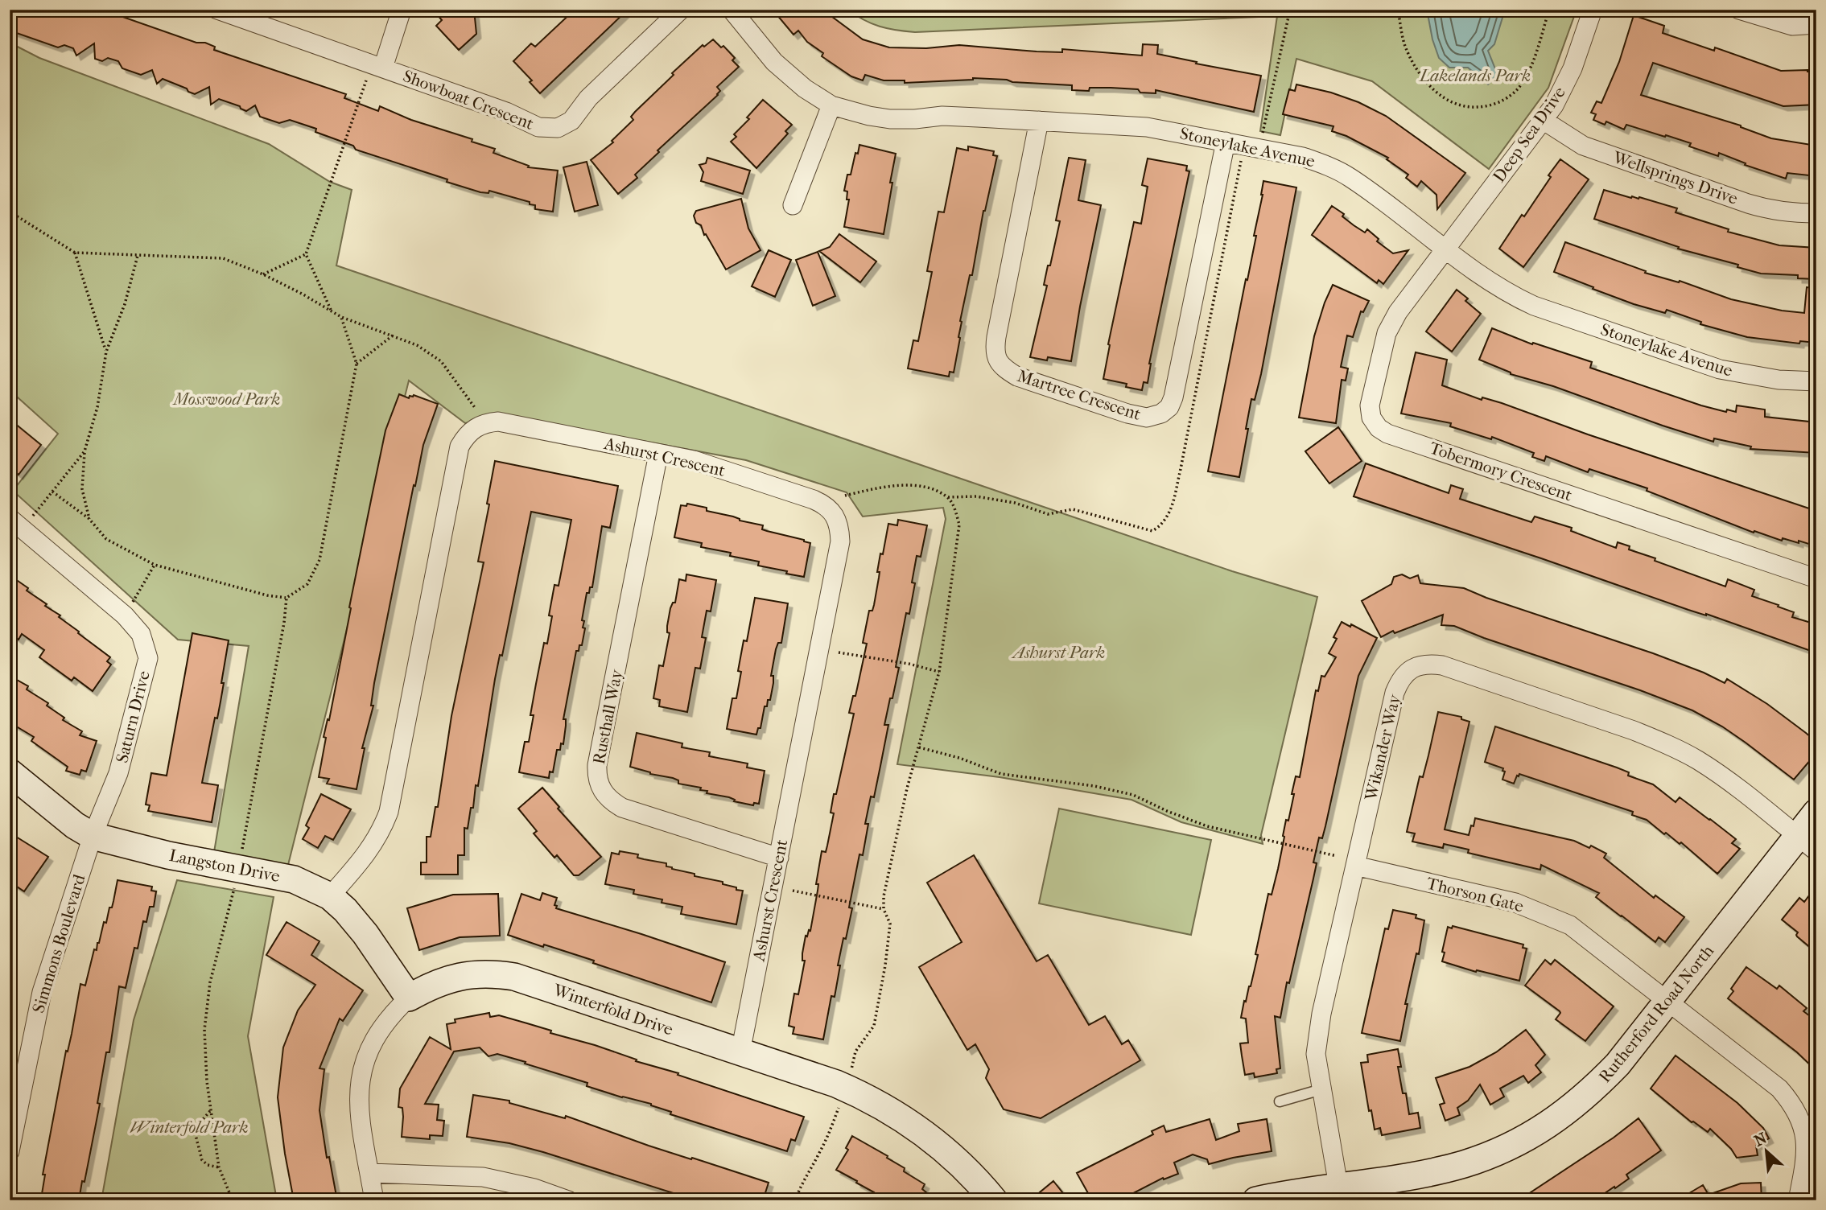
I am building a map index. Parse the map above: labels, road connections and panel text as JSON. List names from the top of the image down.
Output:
{
  "streets": {
    "street": [
      "Showboat Crescent",
      "Deep Sea Drive",
      "Stoneylake Avenue",
      "Wellsprings Drive",
      "Martree Crescent",
      "Ashurst Crescent",
      "Tobermory Crescent",
      "Saturn Drive",
      "Rusthall Way",
      "Wikander Way",
      "Langston Drive",
      "Thorson Gate",
      "Simmons Boulevard",
      "Winterfold Drive",
      "Rutherford Road North"
    ]
  },
  "crossings": [
    ["Deep Sea Drive", "Stoneylake Avenue"],
    ["Deep Sea Drive", "Wellsprings Drive"],
    ["Deep Sea Drive", "Tobermory Crescent"],
    ["Stoneylake Avenue", "Martree Crescent"],
    ["Stoneylake Avenue", "Tobermory Crescent"],
    ["Ashurst Crescent", "Rusthall Way"],
    ["Ashurst Crescent", "Langston Drive"],
    ["Ashurst Crescent", "Winterfold Drive"],
    ["Saturn Drive", "Langston Drive"],
    ["Saturn Drive", "Simmons Boulevard"],
    ["Wikander Way", "Thorson Gate"],
    ["Wikander Way", "Rutherford Road North"],
    ["Langston Drive", "Simmons Boulevard"],
    ["Langston Drive", "Winterfold Drive"],
    ["Thorson Gate", "Rutherford Road North"]
  ],
  "parks": [
    "Lakelands Park",
    "Mosswood Park",
    "Ashurst Park",
    "Winterfold Park"
  ],
  "north": "top left"
}
